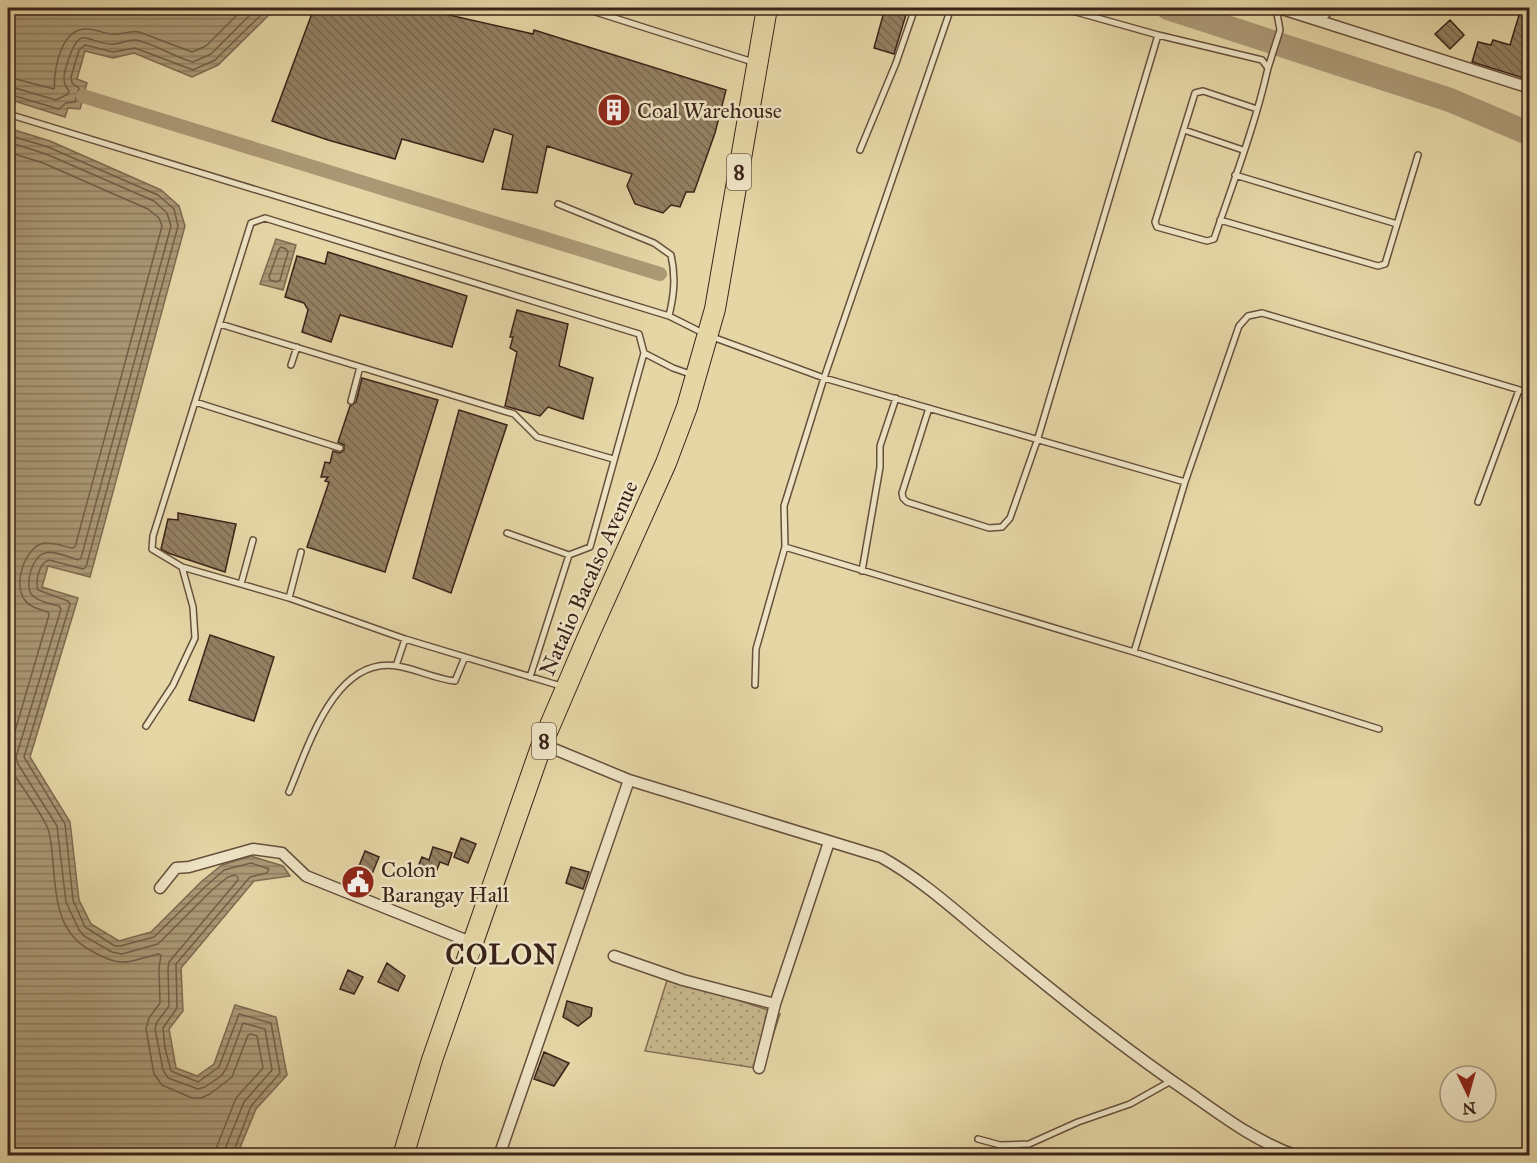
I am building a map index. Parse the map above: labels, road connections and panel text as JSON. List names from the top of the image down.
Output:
{
  "streets": {
    "highway": ["8", "Natalio Bacalso Avenue"]
  },
  "districts": ["COLON"],
  "places": {
    "building": ["Coal Warehouse"],
    "public building": ["Colon Barangay Hall"]
  },
  "north": "bottom"
}
